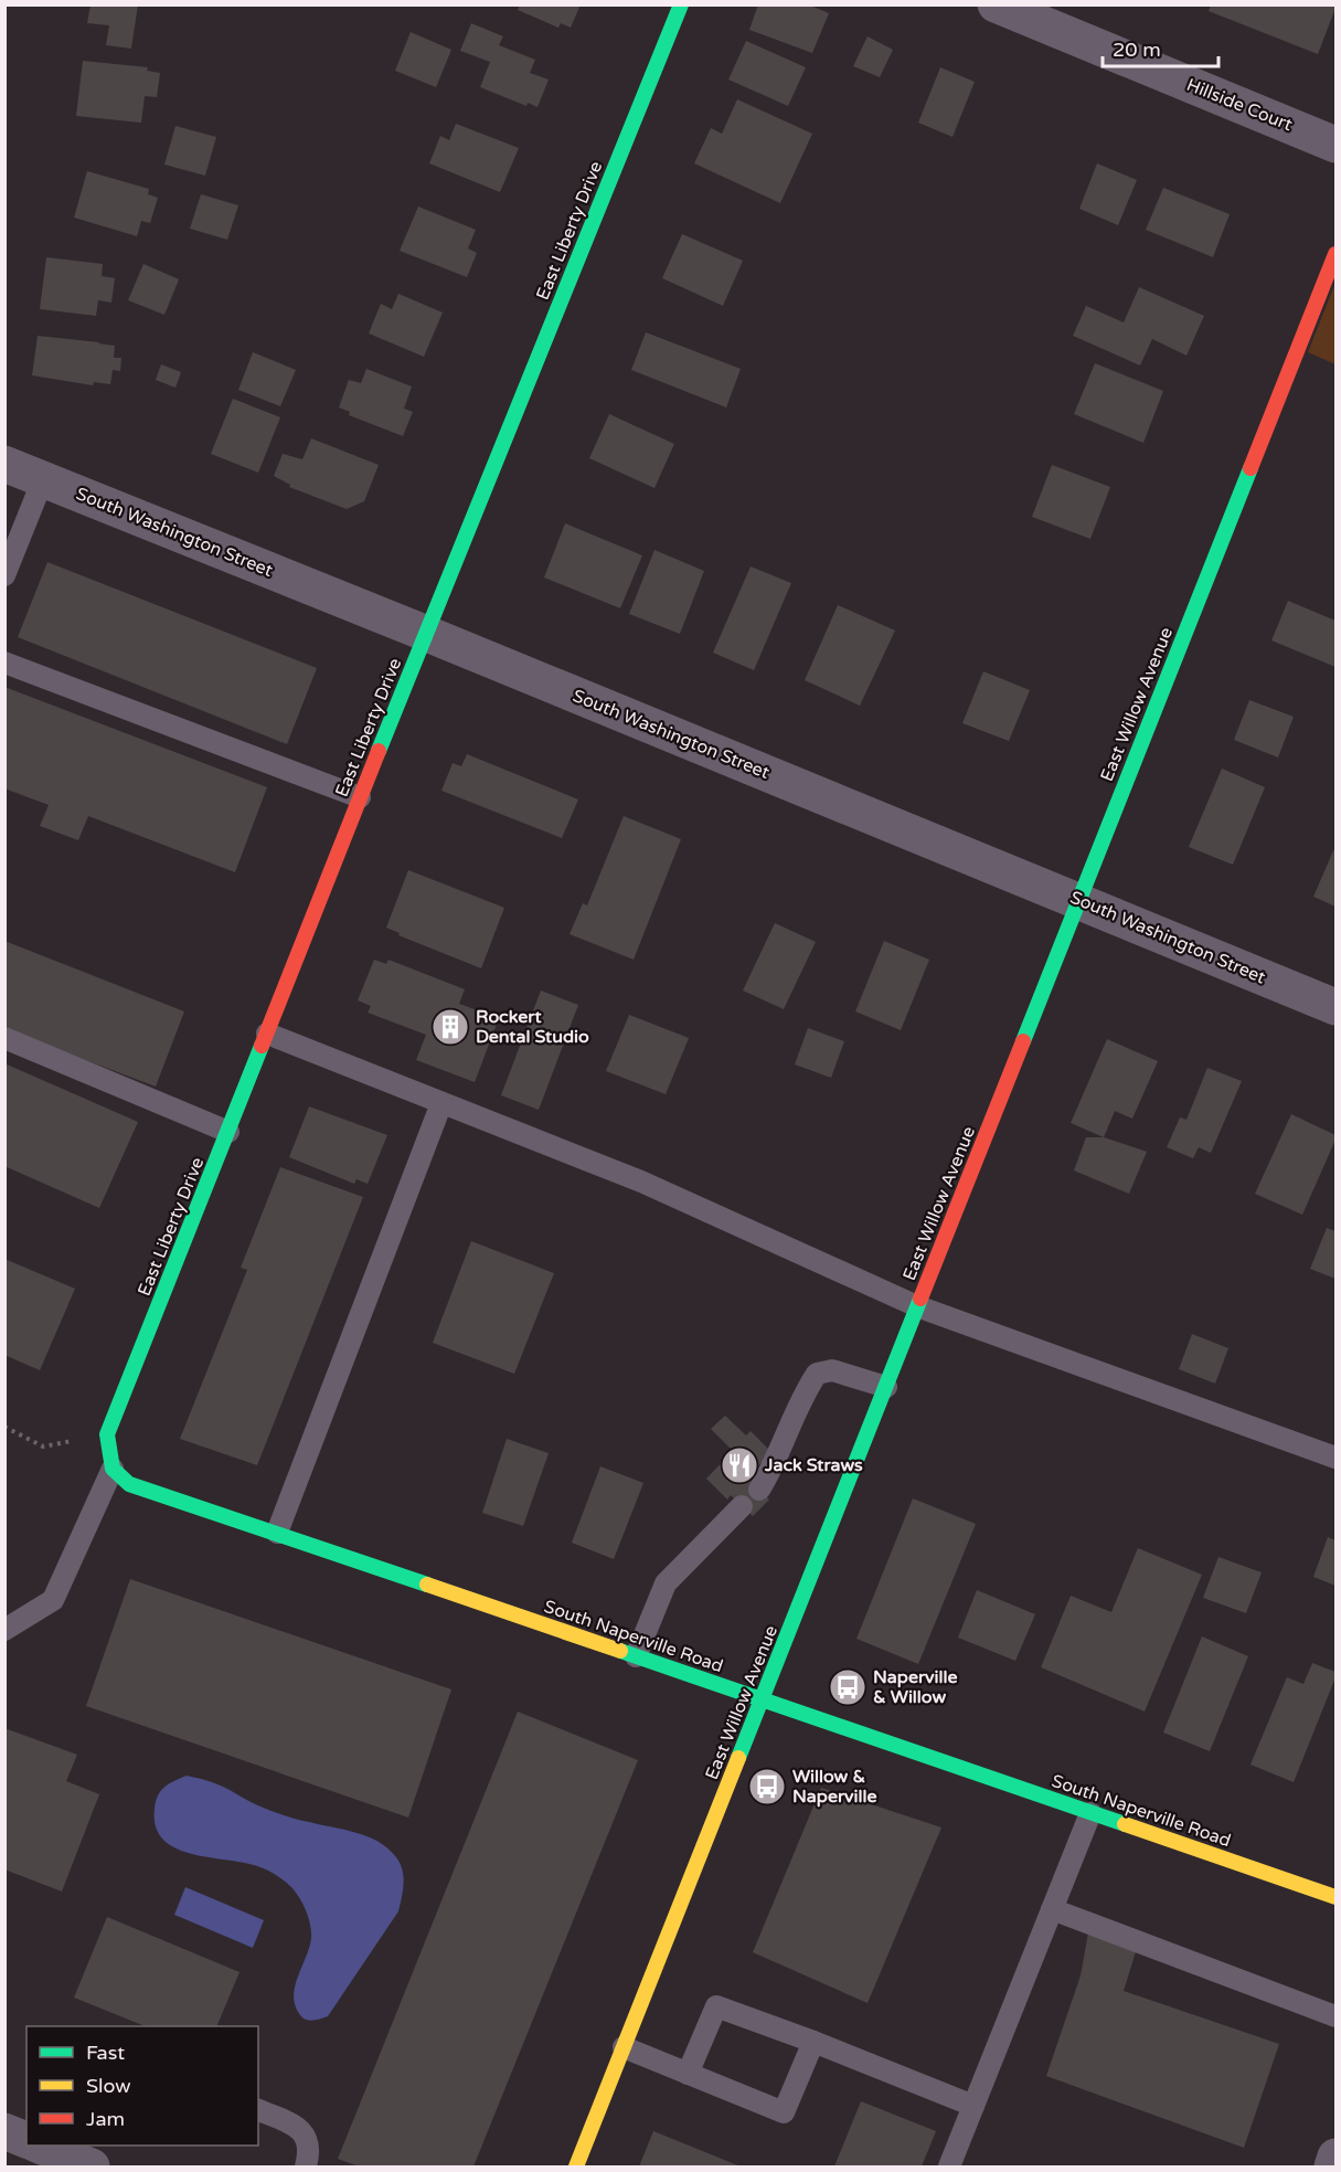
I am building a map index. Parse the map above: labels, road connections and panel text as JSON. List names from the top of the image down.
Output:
{
  "streets": {
    "street": [
      "Hillside Court",
      "East Liberty Drive",
      "South Washington Street",
      "East Willow Avenue",
      "South Naperville Road"
    ]
  },
  "crossings": [
    ["East Liberty Drive", "South Washington Street"],
    ["South Washington Street", "East Willow Avenue"],
    ["East Willow Avenue", "South Naperville Road"]
  ],
  "places": {
    "building": ["Rockert Dental Studio"],
    "restaurant": ["Jack Straws"],
    "bus stop": ["Naperville & Willow", "Willow & Naperville"]
  },
  "legend": ["Fast", "Slow", "Jam"],
  "scale_bar": "20 m"
}
